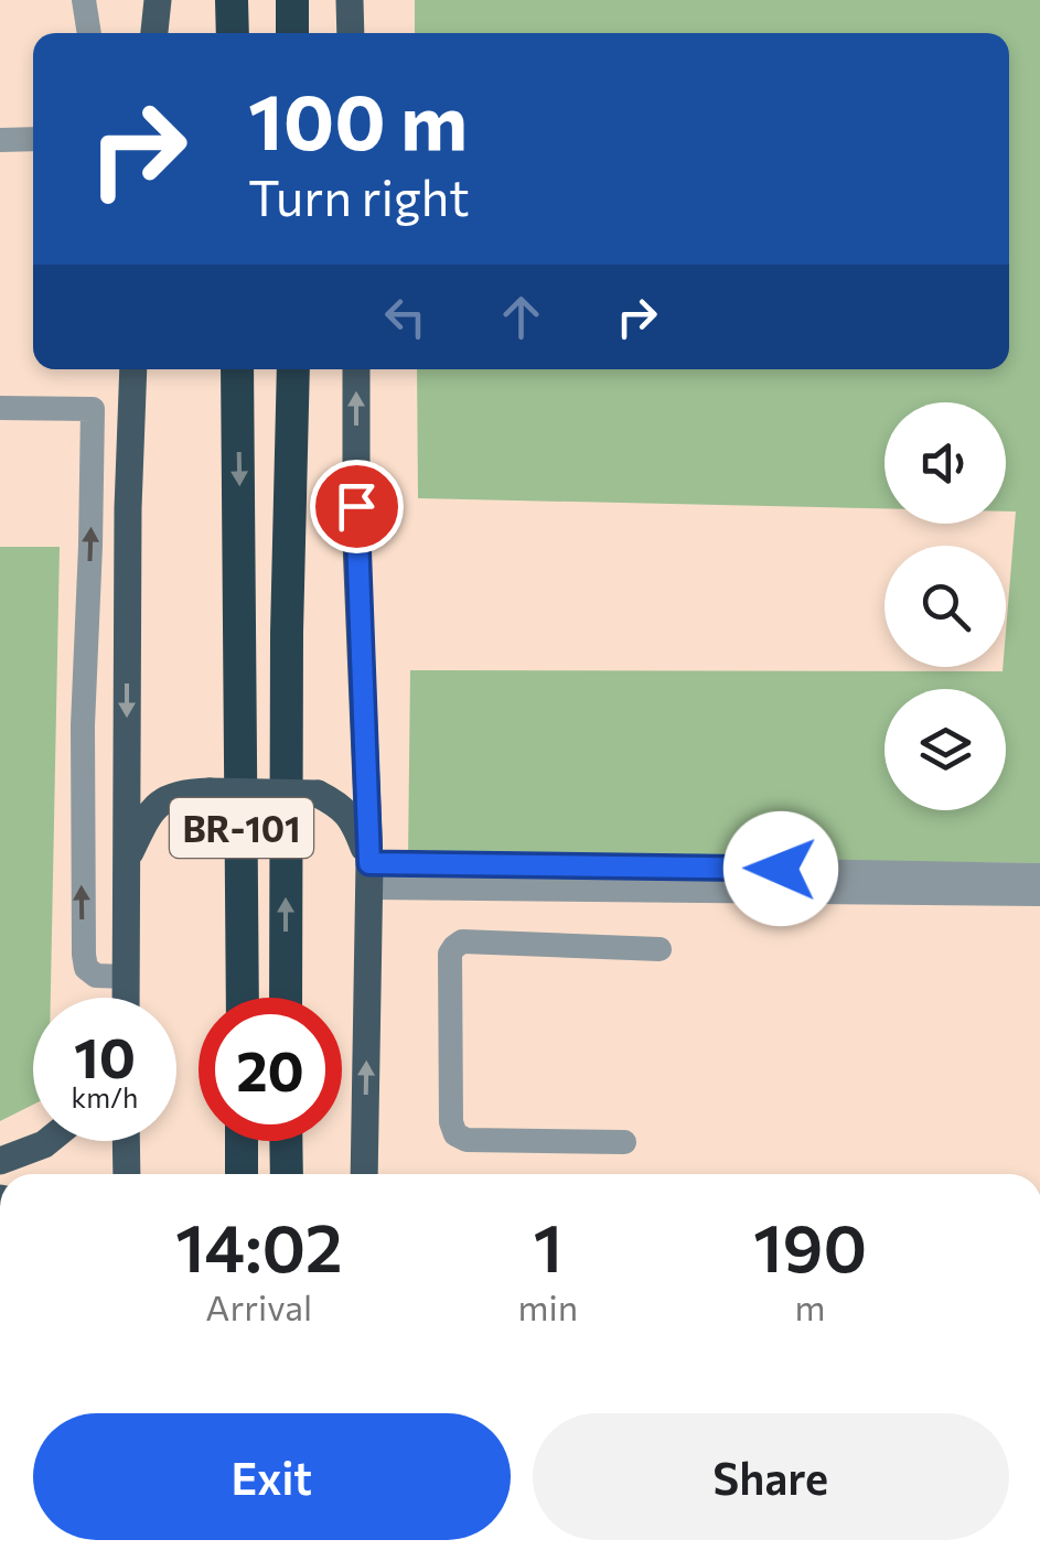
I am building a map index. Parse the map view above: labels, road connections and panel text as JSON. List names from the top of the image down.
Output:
{
  "streets": {
    "highway": ["BR-101"]
  },
  "page": {
    "turn": ["100 m", "Turn right"],
    "speed": "10 km/h",
    "limit": "20",
    "eta": [
      "14:02",
      "Arrival",
      "1",
      "min",
      "190",
      "m"
    ],
    "buttons": ["Exit", "Share"]
  }
}
